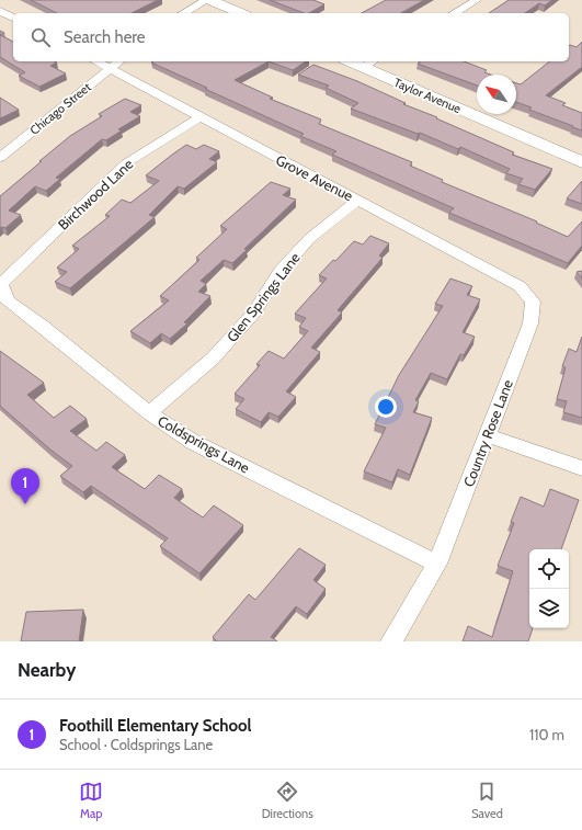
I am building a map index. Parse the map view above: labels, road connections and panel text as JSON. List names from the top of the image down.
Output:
{
  "streets": {
    "street": [
      "Taylor Avenue",
      "Chicago Street",
      "Grove Avenue",
      "Birchwood Lane",
      "Glen Springs Lane",
      "Country Rose Lane",
      "Coldsprings Lane"
    ]
  },
  "crossings": [
    ["Chicago Street", "Grove Avenue"],
    ["Grove Avenue", "Birchwood Lane"],
    ["Grove Avenue", "Glen Springs Lane"],
    ["Grove Avenue", "Country Rose Lane"],
    ["Birchwood Lane", "Coldsprings Lane"],
    ["Glen Springs Lane", "Coldsprings Lane"],
    ["Country Rose Lane", "Coldsprings Lane"]
  ],
  "north": "top left",
  "page": {
    "search": "Search here",
    "pins": "1",
    "heading": "Nearby",
    "list": [
      {
        "mark": "1",
        "name": "Foothill Elementary School",
        "note": "School · Coldsprings Lane",
        "value": "110 m"
      }
    ],
    "nav": ["Map", "Directions", "Saved"]
  }
}
